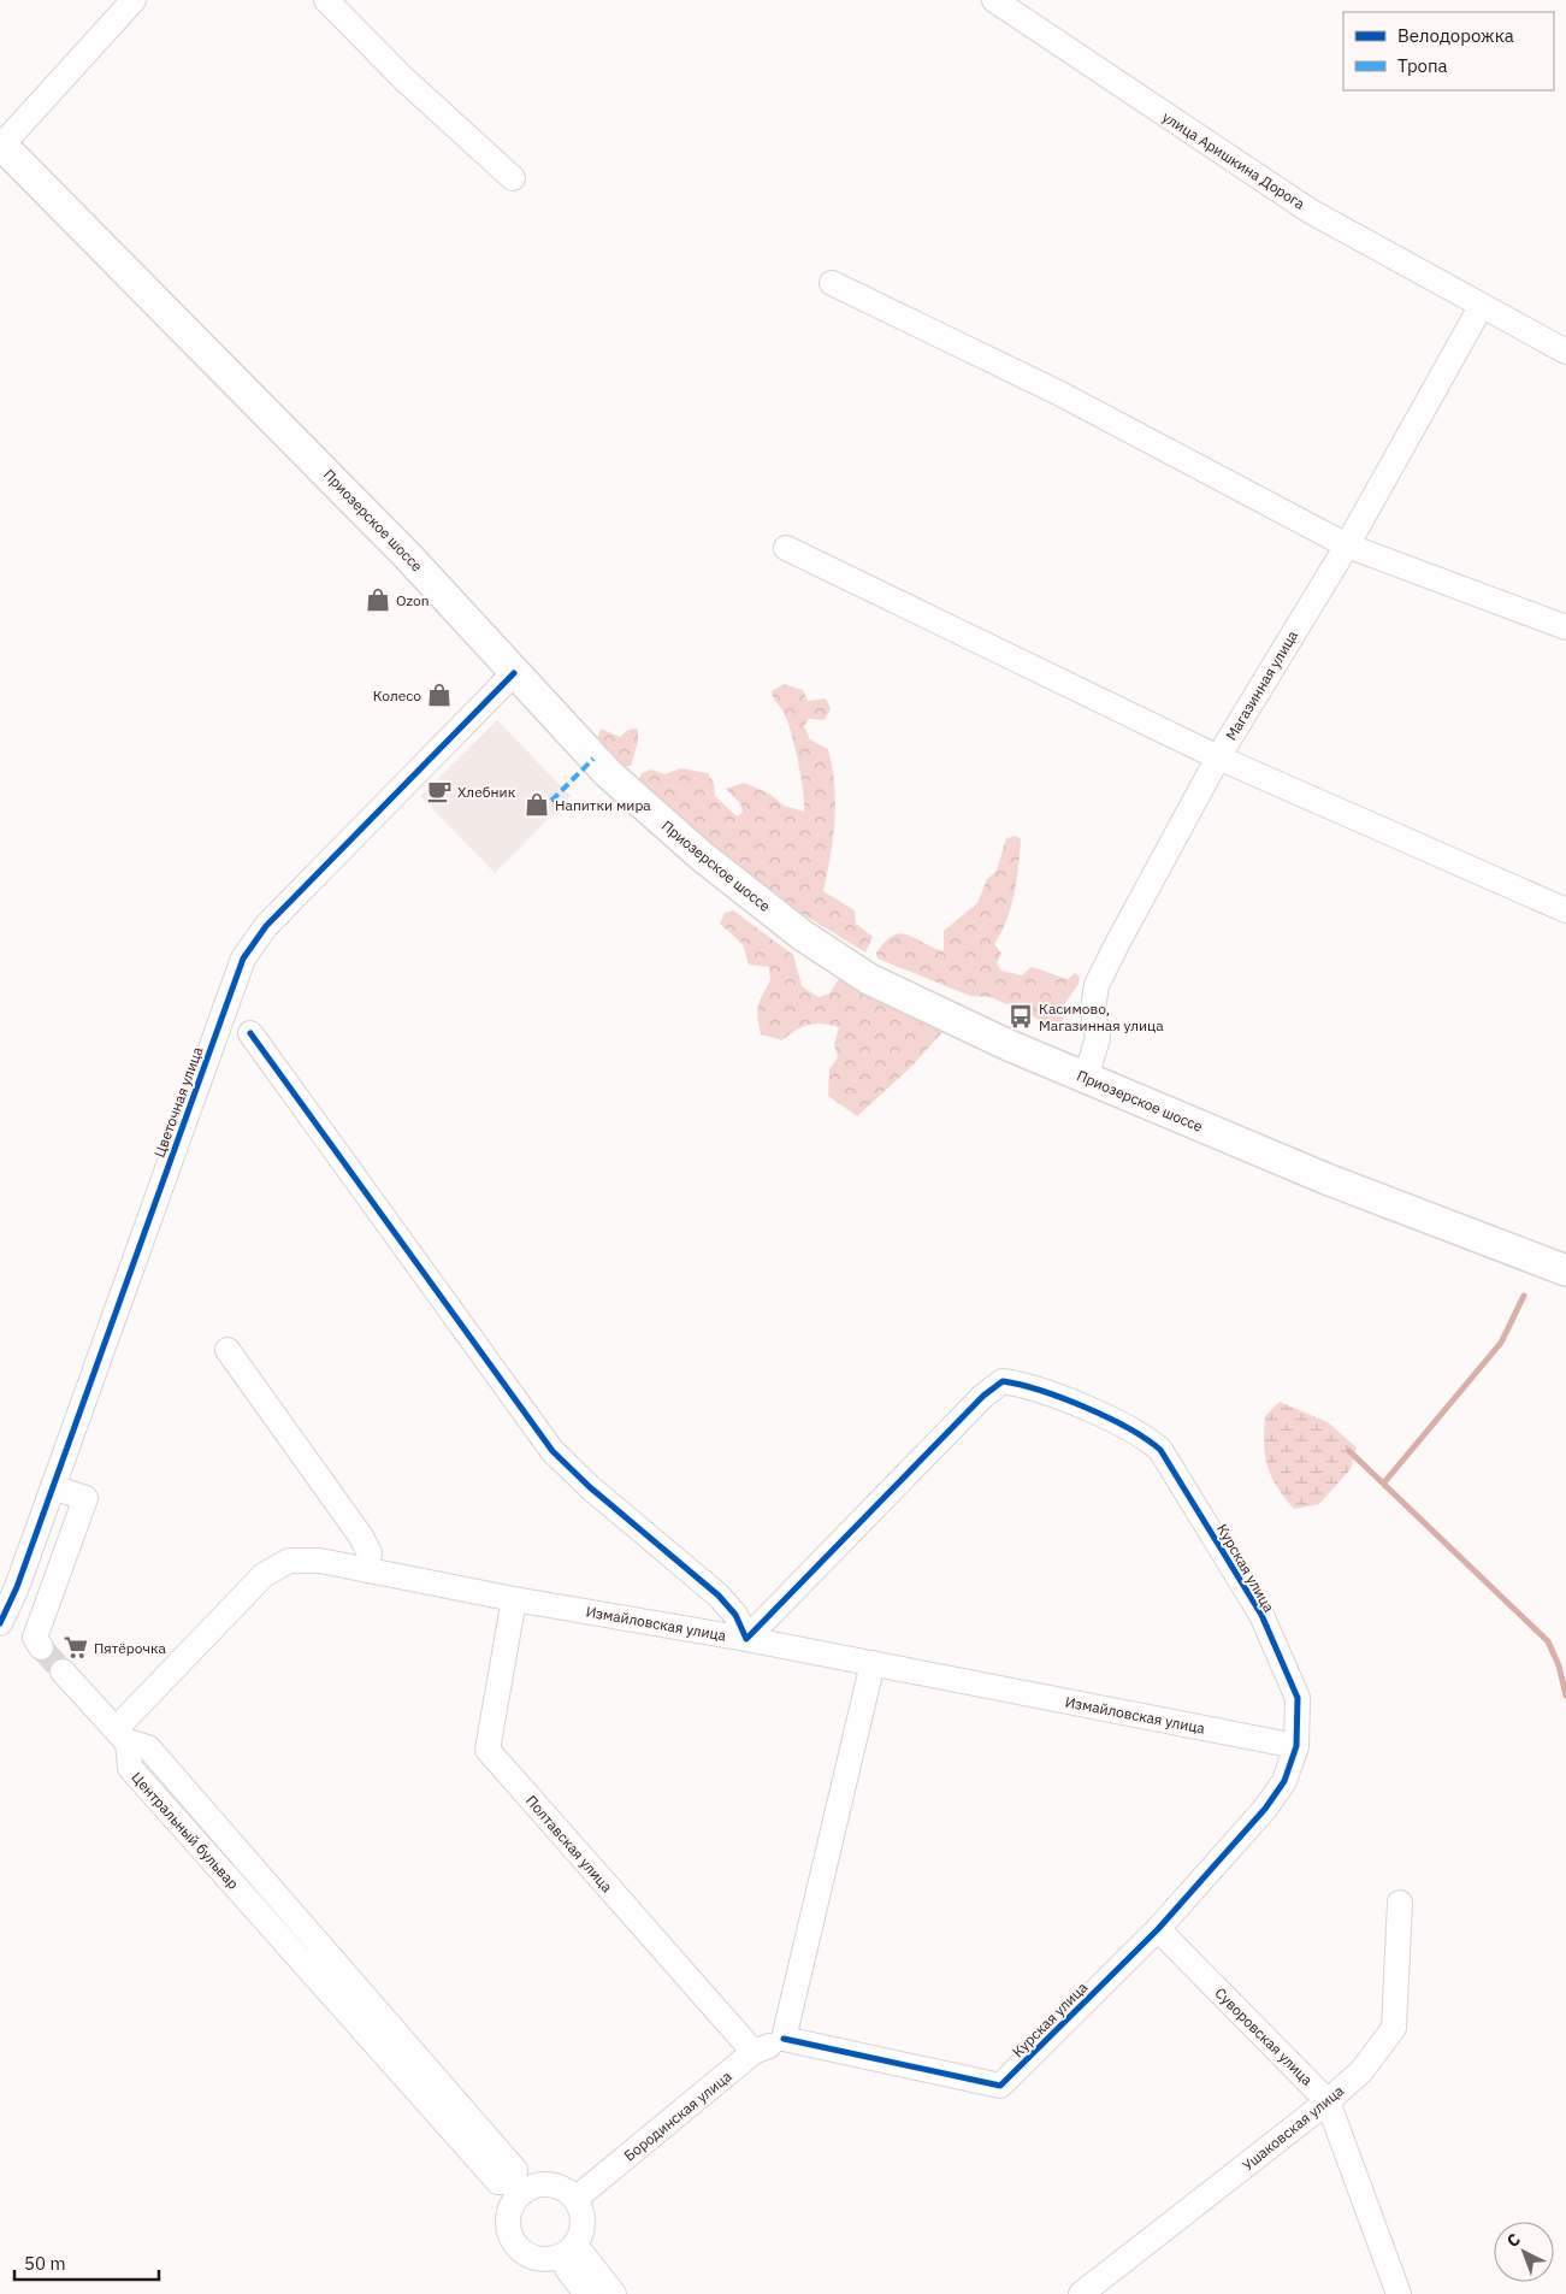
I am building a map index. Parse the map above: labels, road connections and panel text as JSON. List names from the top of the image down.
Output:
{
  "streets": {
    "main road": ["Приозерское шоссе"],
    "street": [
      "улица Аришкина Дорога",
      "Магазинная улица",
      "Цветочная улица",
      "Курская улица",
      "Измайловская улица",
      "Центральный бульвар",
      "Полтавская улица",
      "Суворовская улица",
      "Бородинская улица",
      "Ушаковская улица"
    ]
  },
  "crossings": [
    ["улица Аришкина Дорога", "Магазинная улица"],
    ["Приозерское шоссе", "Магазинная улица"],
    ["Приозерское шоссе", "Цветочная улица"],
    ["Курская улица", "Измайловская улица"],
    ["Курская улица", "Суворовская улица"],
    ["Курская улица", "Бородинская улица"],
    ["Измайловская улица", "Центральный бульвар"],
    ["Измайловская улица", "Полтавская улица"],
    ["Центральный бульвар", "Бородинская улица"],
    ["Полтавская улица", "Бородинская улица"],
    ["Суворовская улица", "Ушаковская улица"]
  ],
  "places": {
    "shop": ["Ozon", "Колесо", "Напитки мира"],
    "cafe": ["Хлебник"],
    "bus stop": ["Касимово, Магазинная улица"],
    "supermarket": ["Пятёрочка"]
  },
  "legend": ["Велодорожка", "Тропа"],
  "scale_bar": "50 m",
  "north": "top left"
}
